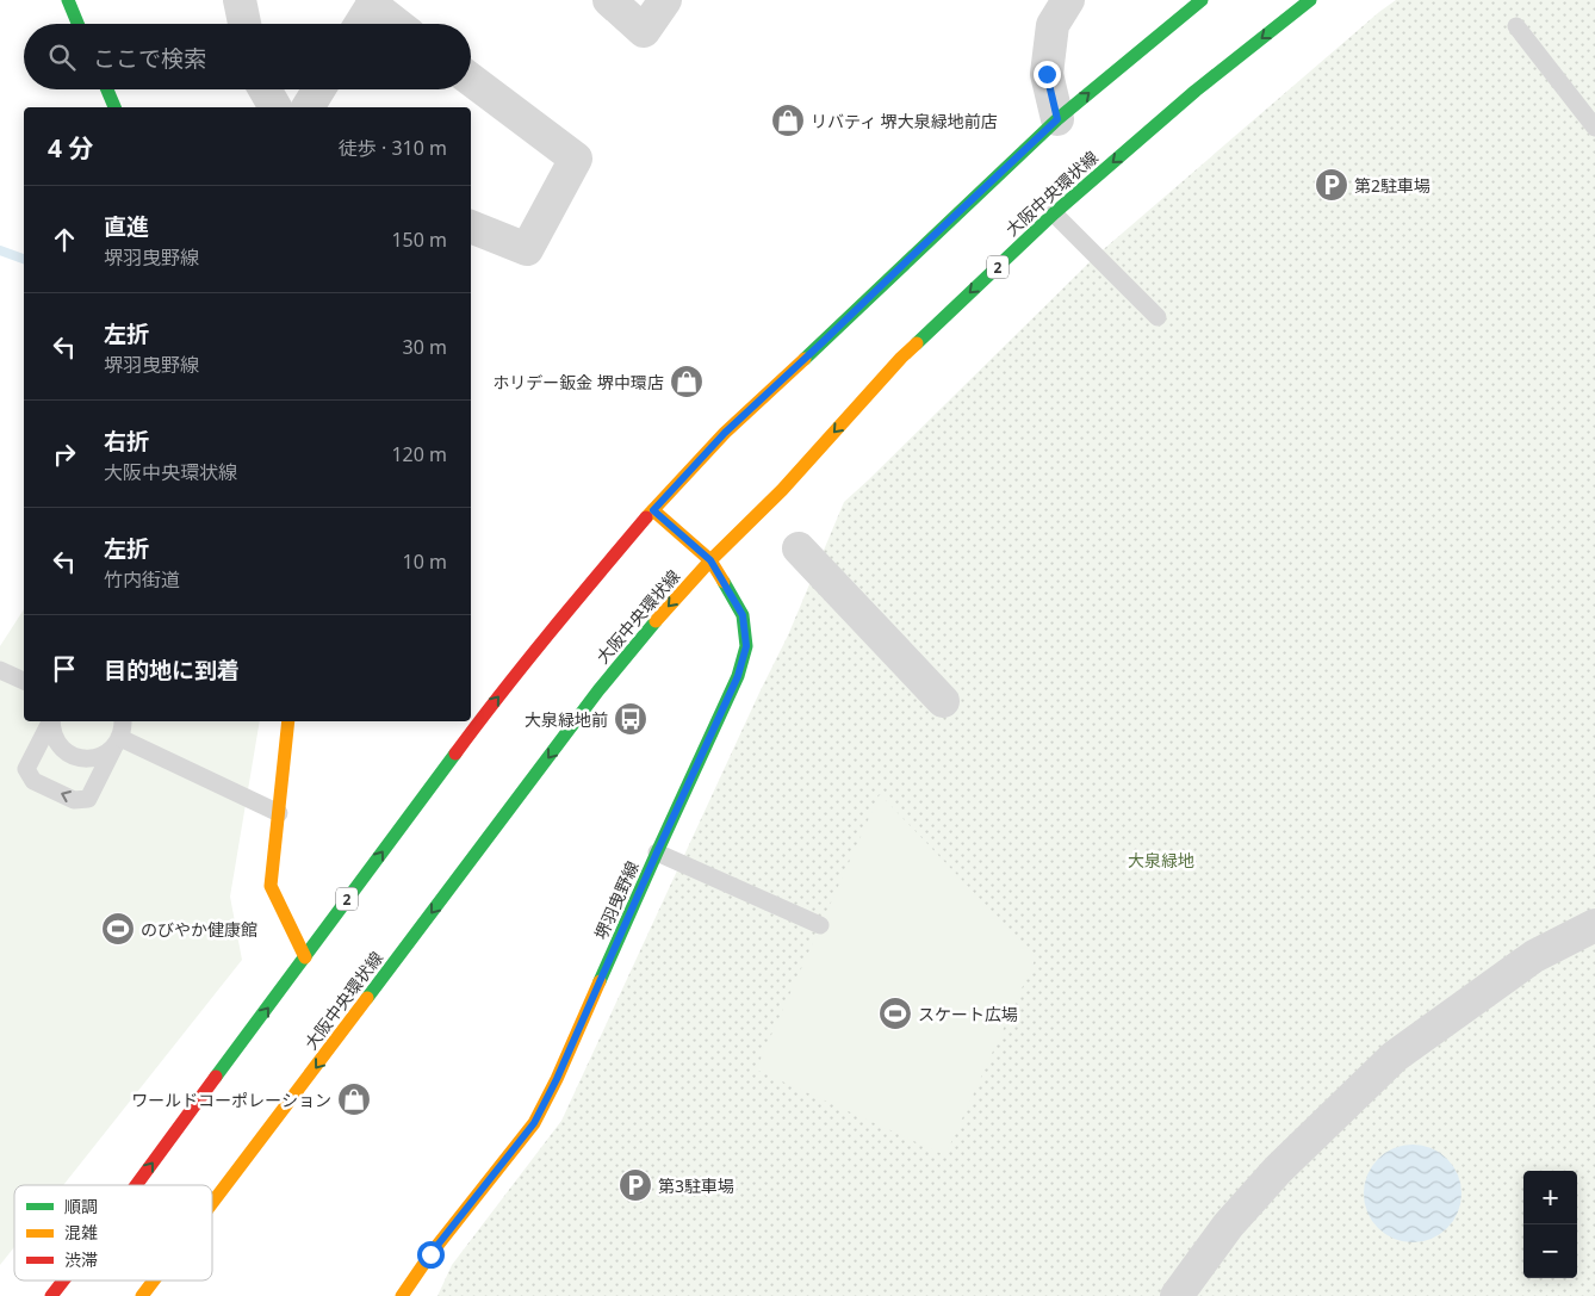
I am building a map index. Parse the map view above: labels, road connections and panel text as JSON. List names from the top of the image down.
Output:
{
  "streets": {
    "main road": ["大阪中央環状線", "2", "堺羽曳野線"]
  },
  "crossings": [
    ["大阪中央環状線", "堺羽曳野線"],
    ["2", "堺羽曳野線"]
  ],
  "parks": ["大泉緑地"],
  "places": {
    "shop": ["リバティ 堺大泉緑地前店", "ホリデー鈑金 堺中環店", "ワールドコーポレーション"],
    "parking": ["第2駐車場", "第3駐車場"],
    "bus stop": ["大泉緑地前"],
    "sports": ["のびやか健康館", "スケート広場"]
  },
  "legend": ["順調", "混雑", "渋滞"],
  "page": {
    "search": "ここで検索",
    "heading": ["4 分", "徒歩 · 310 m"],
    "list": [
      ["直進", "堺羽曳野線", "150 m"],
      ["左折", "堺羽曳野線", "30 m"],
      ["右折", "大阪中央環状線", "120 m"],
      ["左折", "竹内街道", "10 m"],
      "目的地に到着"
    ],
    "map_buttons": ["+", "−"]
  }
}
